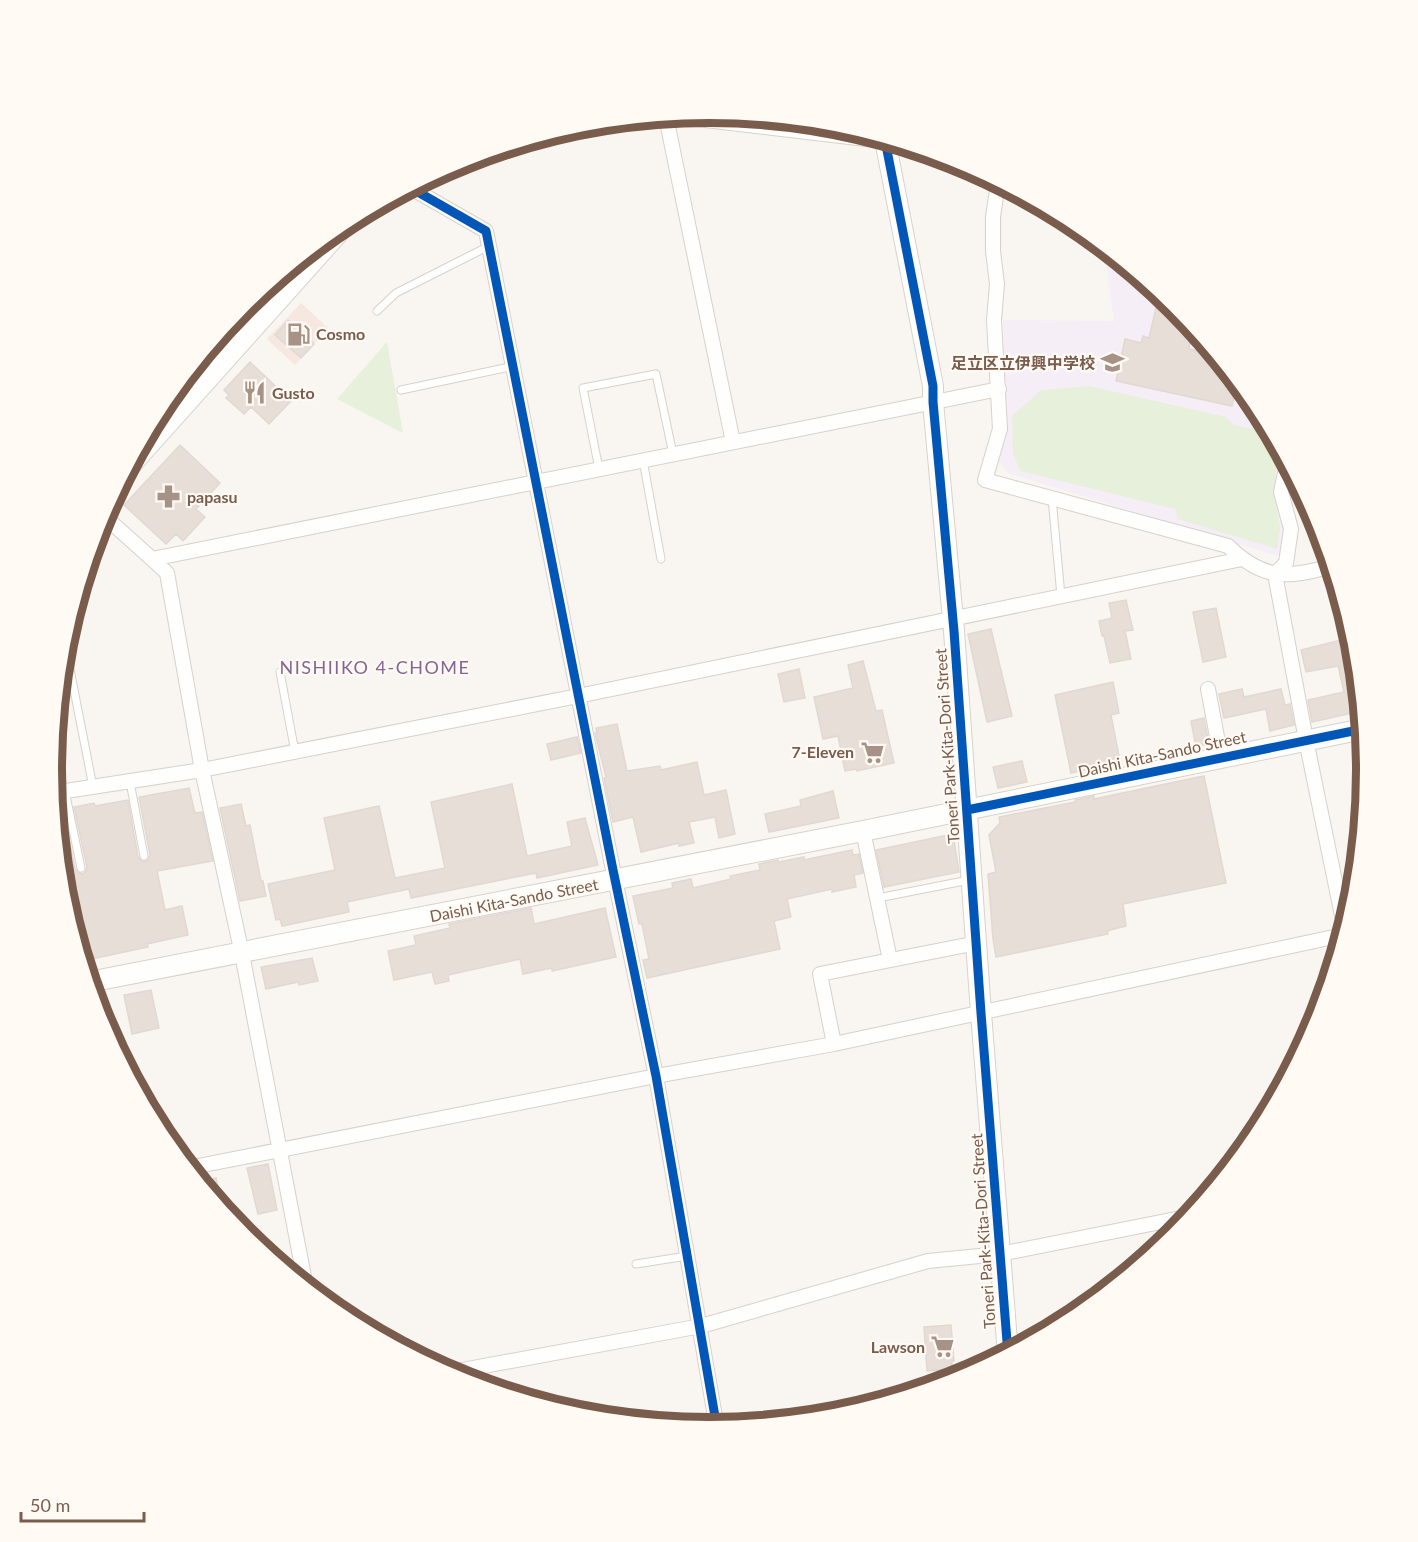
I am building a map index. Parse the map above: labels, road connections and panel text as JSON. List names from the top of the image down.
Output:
{
  "streets": {
    "street": ["Toneri Park-Kita-Dori Street", "Daishi Kita-Sando Street"]
  },
  "crossings": [
    ["Toneri Park-Kita-Dori Street", "Daishi Kita-Sando Street"]
  ],
  "districts": ["NISHIIKO 4-CHOME"],
  "places": {
    "fuel station": ["Cosmo"],
    "school or university": ["足立区立伊興中学校"],
    "restaurant": ["Gusto"],
    "pharmacy": ["papasu"],
    "supermarket": ["7-Eleven", "Lawson"]
  },
  "scale_bar": "50 m"
}
